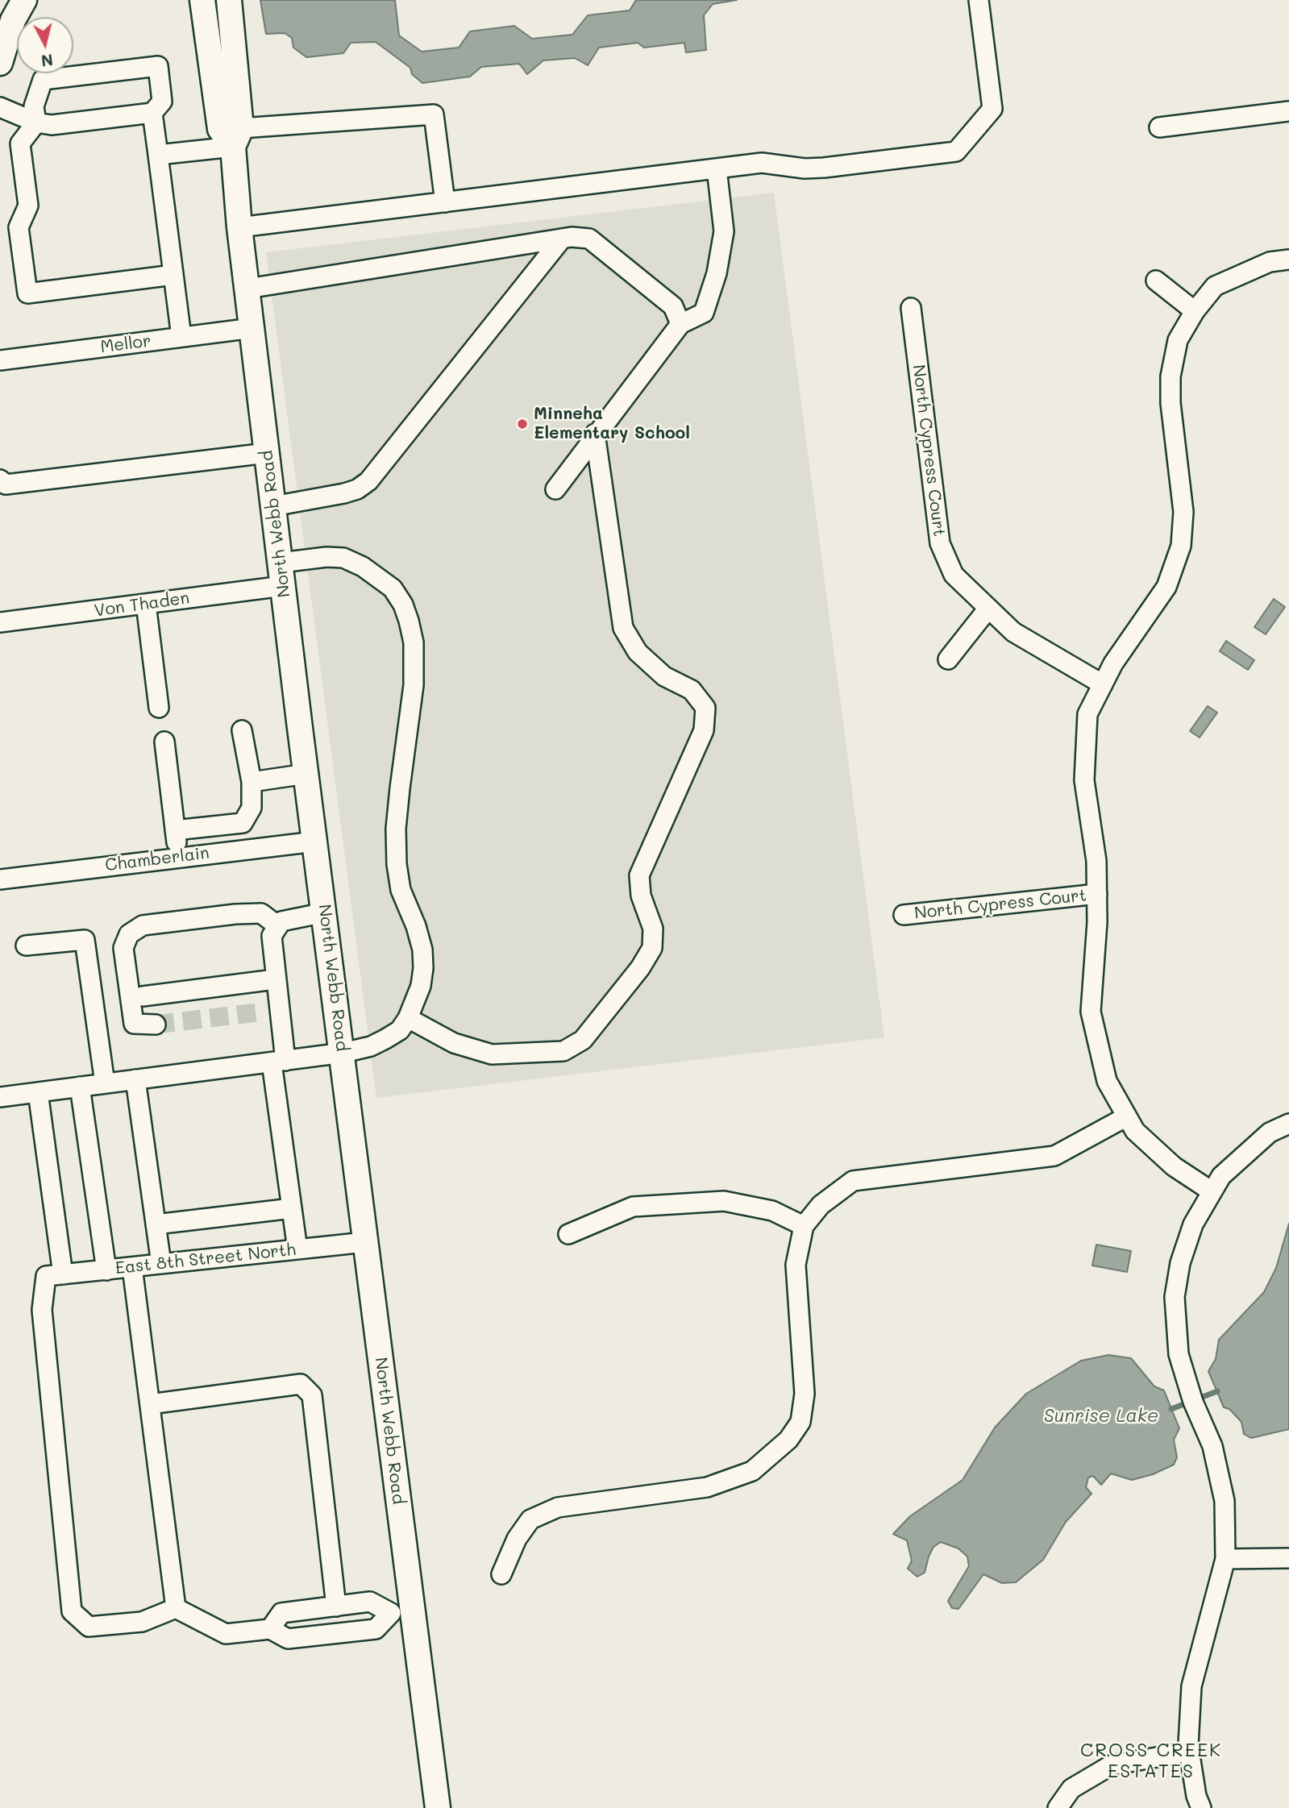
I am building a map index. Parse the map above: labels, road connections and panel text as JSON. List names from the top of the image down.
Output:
{
  "streets": {
    "main road": ["North Webb Road"],
    "street": [
      "Mellor",
      "North Cypress Court",
      "Von Thaden",
      "Chamberlain",
      "East 8th Street North"
    ]
  },
  "crossings": [
    ["Mellor", "North Webb Road"],
    ["North Webb Road", "Von Thaden"],
    ["North Webb Road", "Chamberlain"],
    ["North Webb Road", "East 8th Street North"]
  ],
  "districts": ["CROSS CREEK ESTATES"],
  "water": ["Sunrise Lake"],
  "places": ["Minneha Elementary School"],
  "north": "bottom"
}
